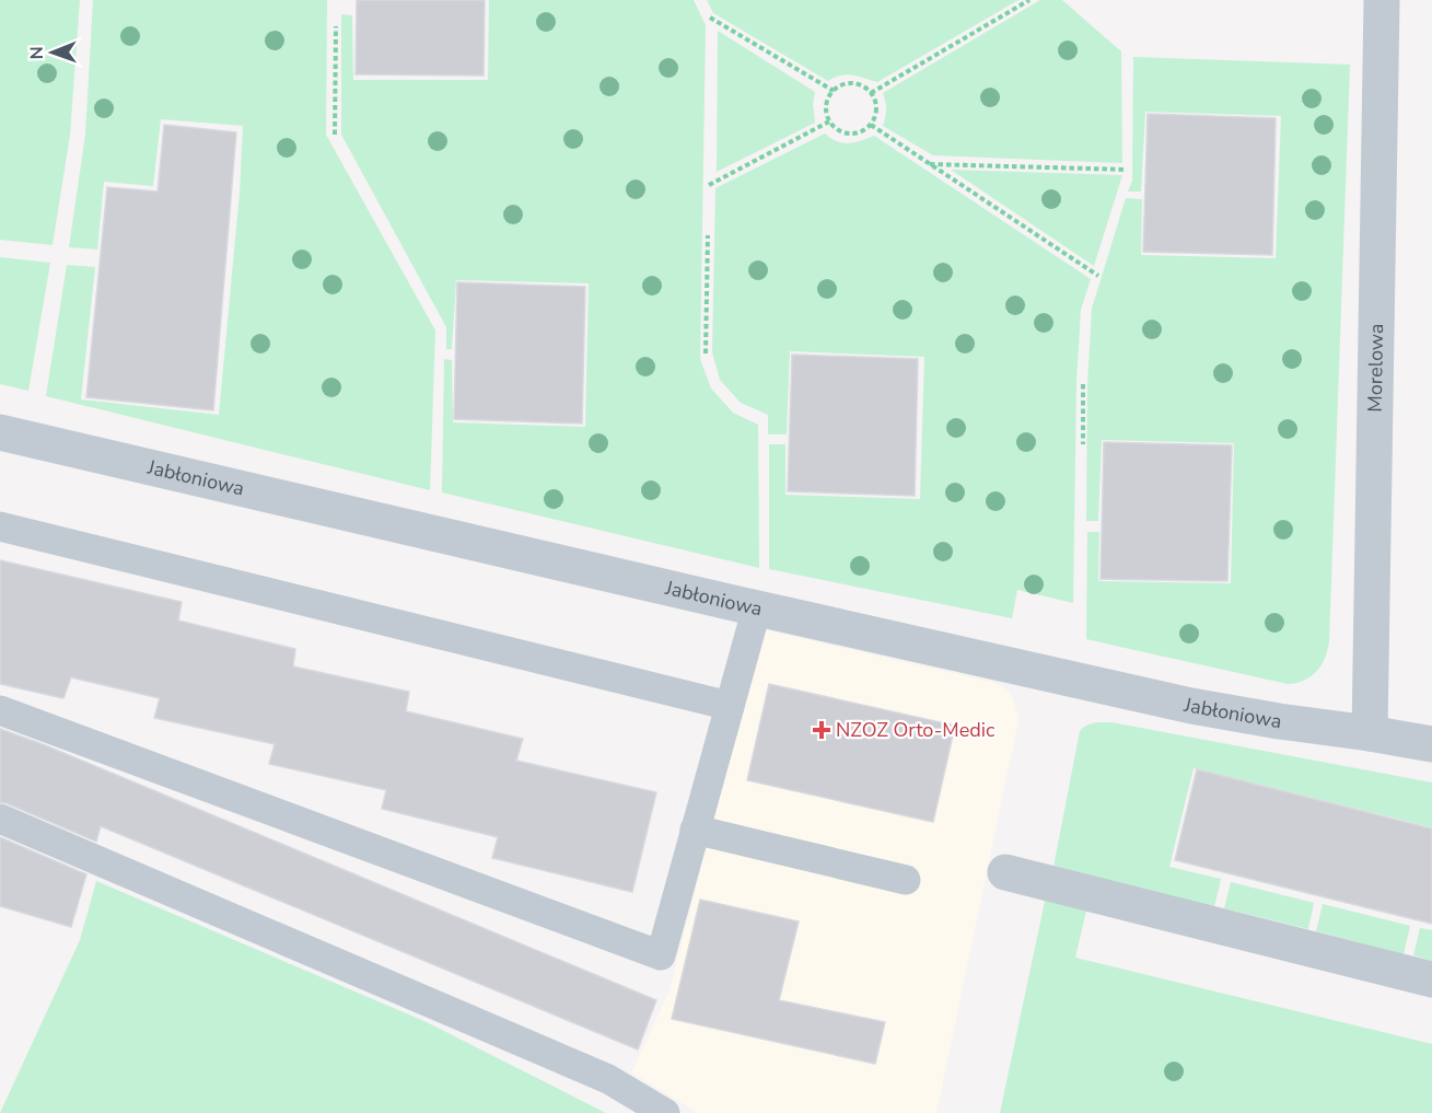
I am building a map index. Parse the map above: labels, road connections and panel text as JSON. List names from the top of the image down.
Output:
{
  "streets": {
    "street": ["Morelowa", "Jabłoniowa"]
  },
  "crossings": [
    ["Morelowa", "Jabłoniowa"]
  ],
  "places": {
    "health": ["NZOZ Orto-Medic"]
  },
  "north": "left"
}
